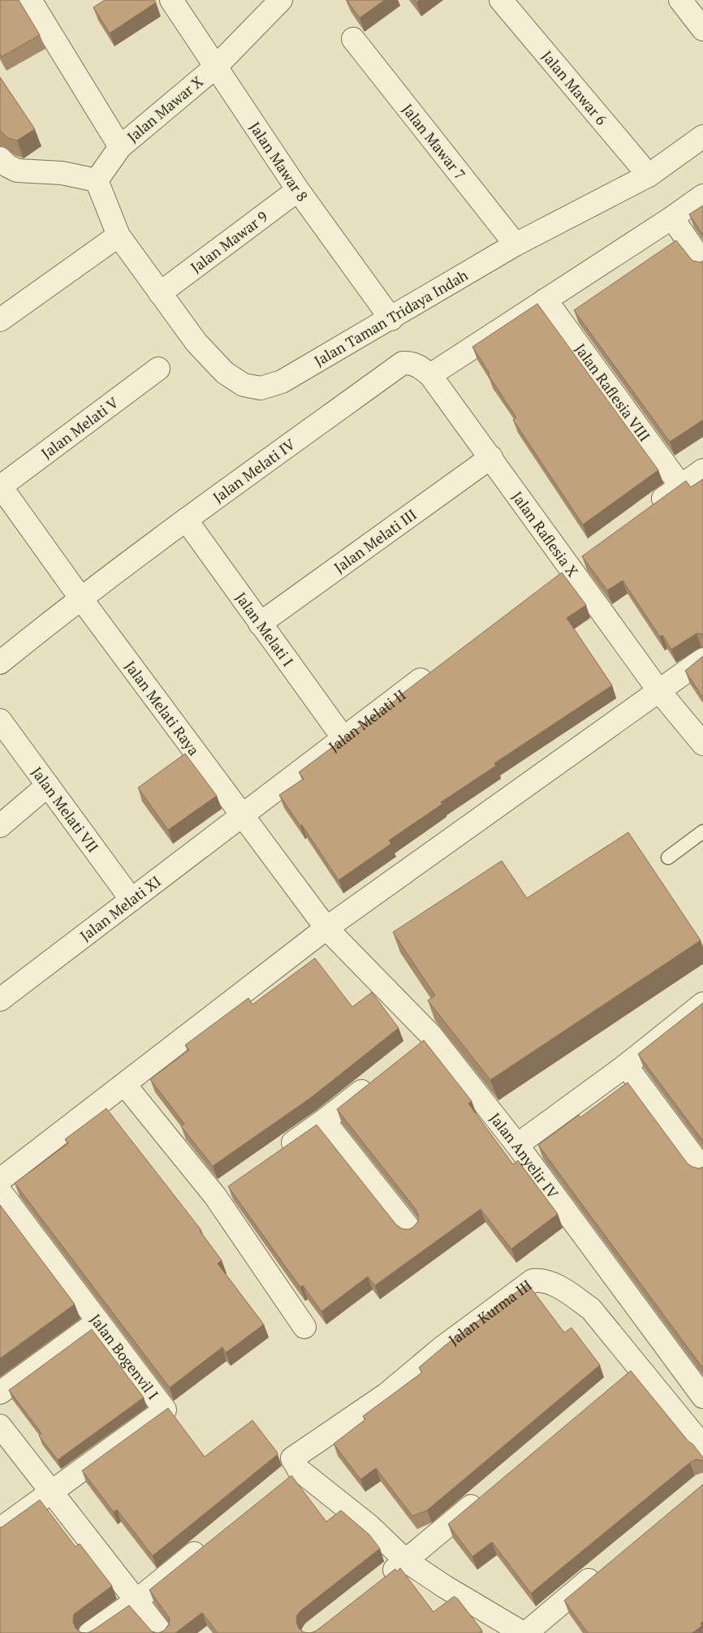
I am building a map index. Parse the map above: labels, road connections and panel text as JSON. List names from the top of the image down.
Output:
{
  "streets": {
    "street": [
      "Jalan Mawar 6",
      "Jalan Mawar X",
      "Jalan Mawar 7",
      "Jalan Mawar 8",
      "Jalan Mawar 9",
      "Jalan Taman Tridaya Indah",
      "Jalan Raflesia VIII",
      "Jalan Melati V",
      "Jalan Melati IV",
      "Jalan Raflesia X",
      "Jalan Melati III",
      "Jalan Melati I",
      "Jalan Melati Raya",
      "Jalan Melati II",
      "Jalan Melati VII",
      "Jalan Melati XI",
      "Jalan Anyelir IV",
      "Jalan Kurma III",
      "Jalan Bogenvil I"
    ]
  },
  "crossings": [
    ["Jalan Mawar 6", "Jalan Taman Tridaya Indah"],
    ["Jalan Mawar X", "Jalan Mawar 8"],
    ["Jalan Mawar 7", "Jalan Taman Tridaya Indah"],
    ["Jalan Mawar 8", "Jalan Mawar 9"],
    ["Jalan Mawar 8", "Jalan Taman Tridaya Indah"],
    ["Jalan Mawar 9", "Jalan Taman Tridaya Indah"],
    ["Jalan Melati V", "Jalan Melati Raya"],
    ["Jalan Melati IV", "Jalan Raflesia X"],
    ["Jalan Melati IV", "Jalan Melati I"],
    ["Jalan Melati IV", "Jalan Melati Raya"],
    ["Jalan Raflesia X", "Jalan Melati III"],
    ["Jalan Melati III", "Jalan Melati I"],
    ["Jalan Melati I", "Jalan Melati II"],
    ["Jalan Melati Raya", "Jalan Melati II"],
    ["Jalan Melati Raya", "Jalan Melati XI"],
    ["Jalan Melati Raya", "Jalan Anyelir IV"],
    ["Jalan Melati II", "Jalan Melati XI"],
    ["Jalan Melati VII", "Jalan Melati XI"]
  ]
}
